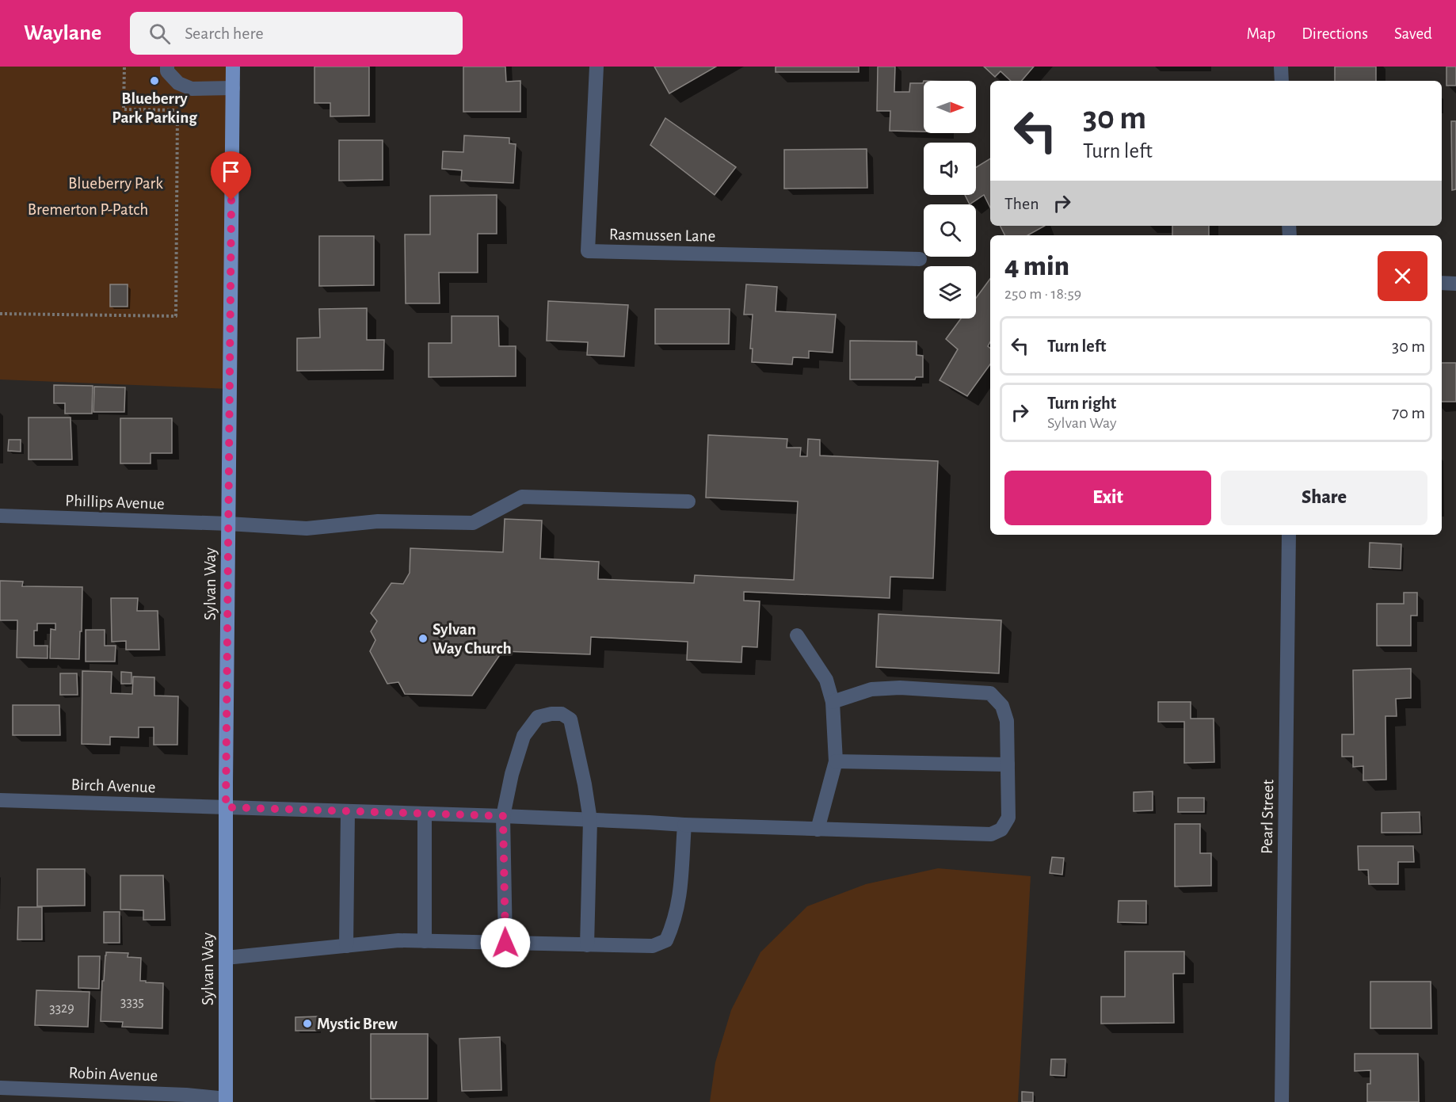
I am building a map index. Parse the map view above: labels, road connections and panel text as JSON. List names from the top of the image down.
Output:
{
  "streets": {
    "main road": ["Sylvan Way"],
    "street": [
      "Rasmussen Lane",
      "Phillips Avenue",
      "Birch Avenue",
      "Pearl Street",
      "Robin Avenue"
    ]
  },
  "crossings": [
    ["Phillips Avenue", "Sylvan Way"],
    ["Sylvan Way", "Birch Avenue"],
    ["Sylvan Way", "Robin Avenue"]
  ],
  "parks": ["Blueberry Park", "Bremerton P-Patch"],
  "places": ["Blueberry Park Parking", "Sylvan Way Church", "Mystic Brew"],
  "house_numbers": ["3335", "3329"],
  "north": "right",
  "page": {
    "header": "Waylane",
    "search": "Search here",
    "nav": ["Map", "Directions", "Saved"],
    "turn": ["30 m", "Turn left"],
    "then": "Then",
    "heading": ["4 min", "250 m · 18:59"],
    "list": [
      {
        "name": "Turn left",
        "value": "30 m"
      },
      {
        "name": "Turn right",
        "note": "Sylvan Way",
        "value": "70 m"
      }
    ],
    "buttons": ["Exit", "Share"]
  }
}
